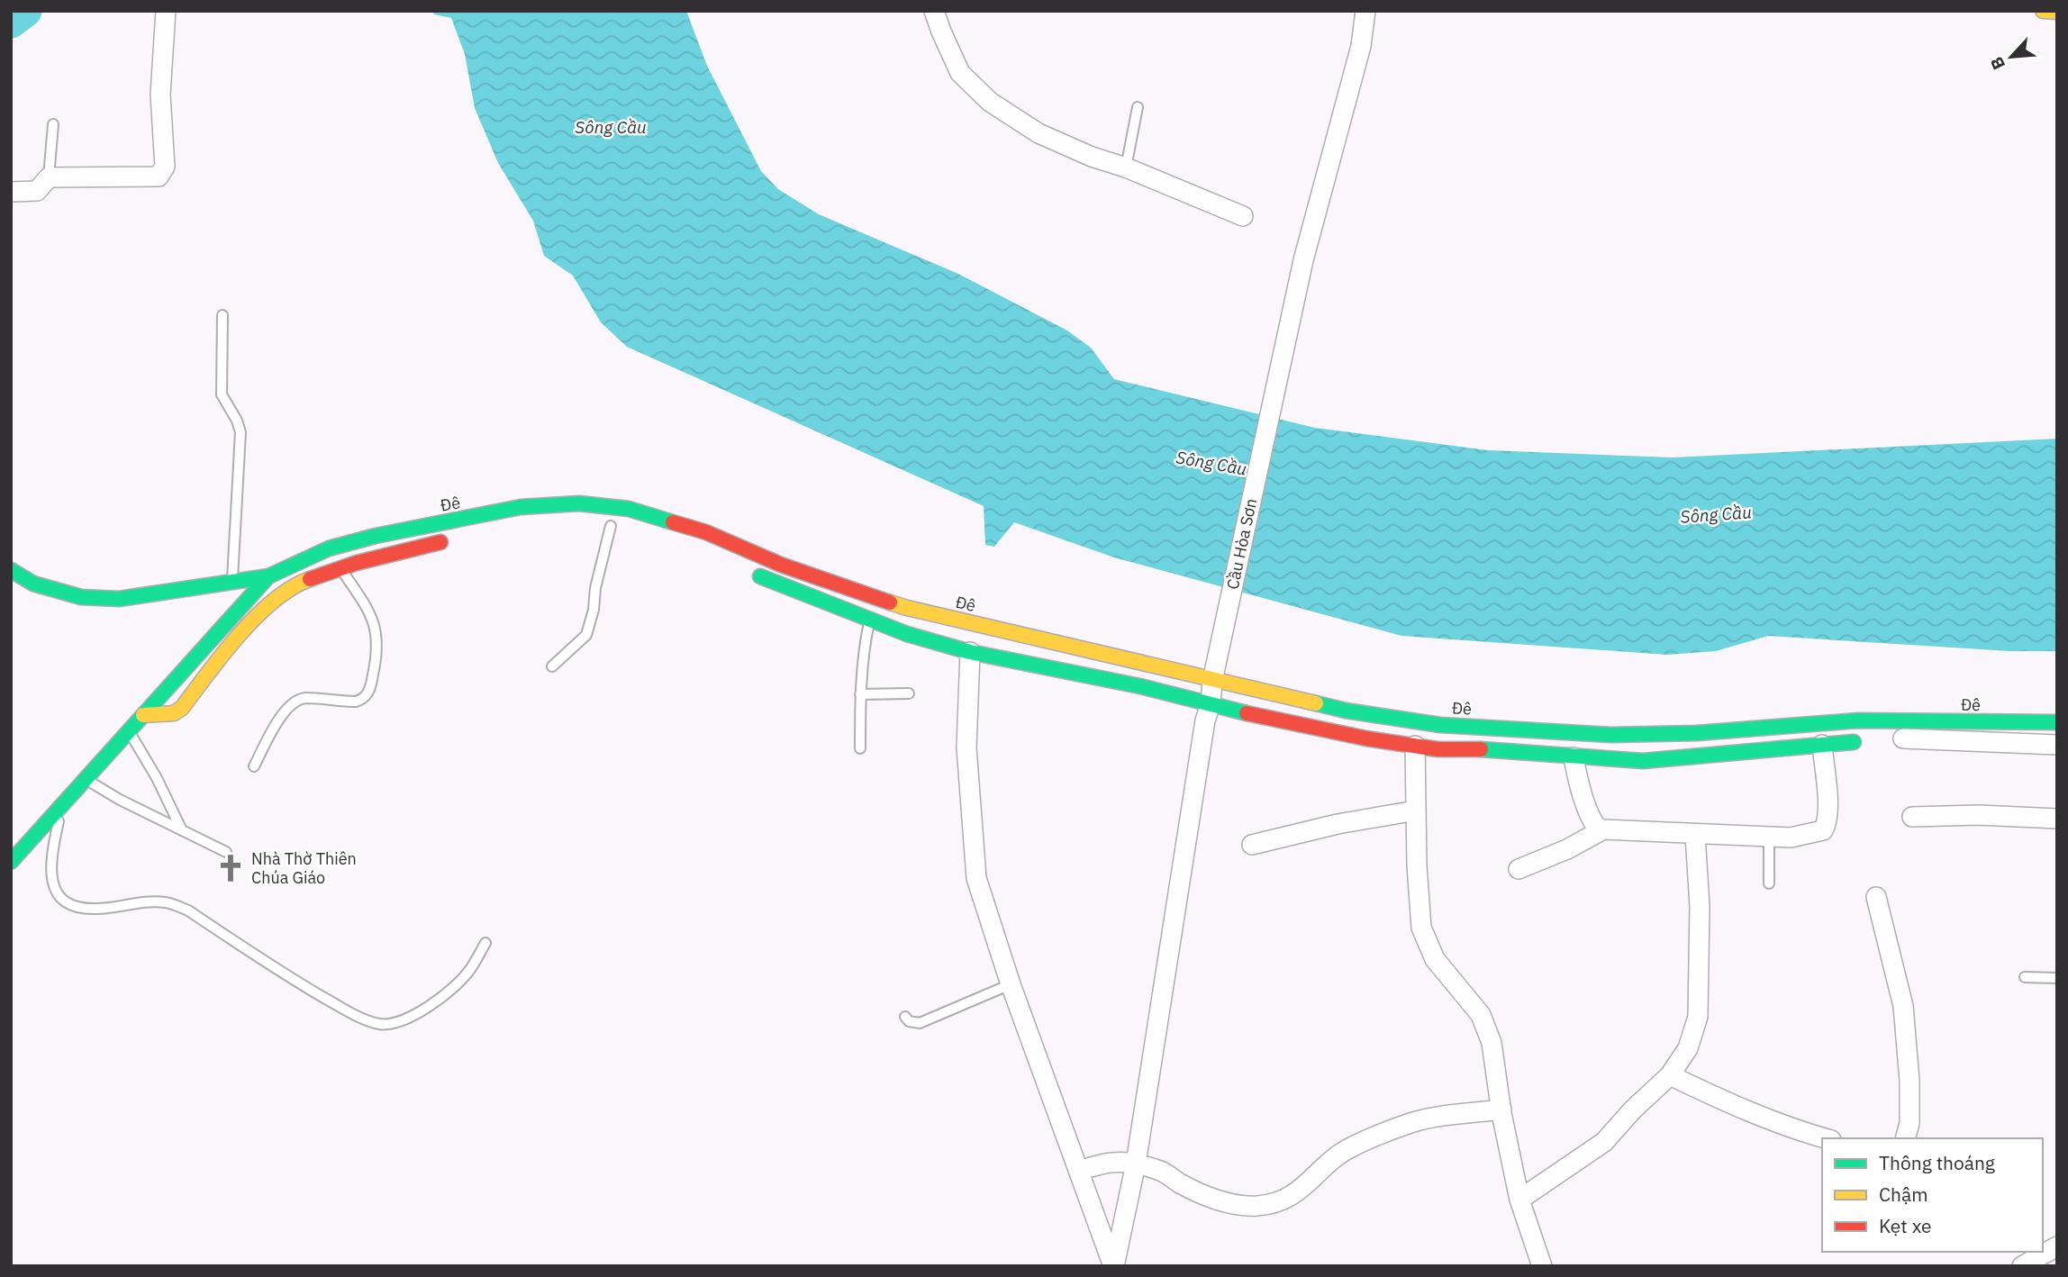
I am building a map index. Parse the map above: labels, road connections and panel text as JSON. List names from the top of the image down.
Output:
{
  "streets": {
    "main road": ["Đê"],
    "street": ["Cầu Hòa Sơn"]
  },
  "crossings": [
    ["Đê", "Cầu Hòa Sơn"]
  ],
  "water": ["Sông Cầu"],
  "places": {
    "church": ["Nhà Thờ Thiên Chúa Giáo"]
  },
  "legend": ["Thông thoáng", "Chậm", "Kẹt xe"],
  "north": "bottom left"
}
